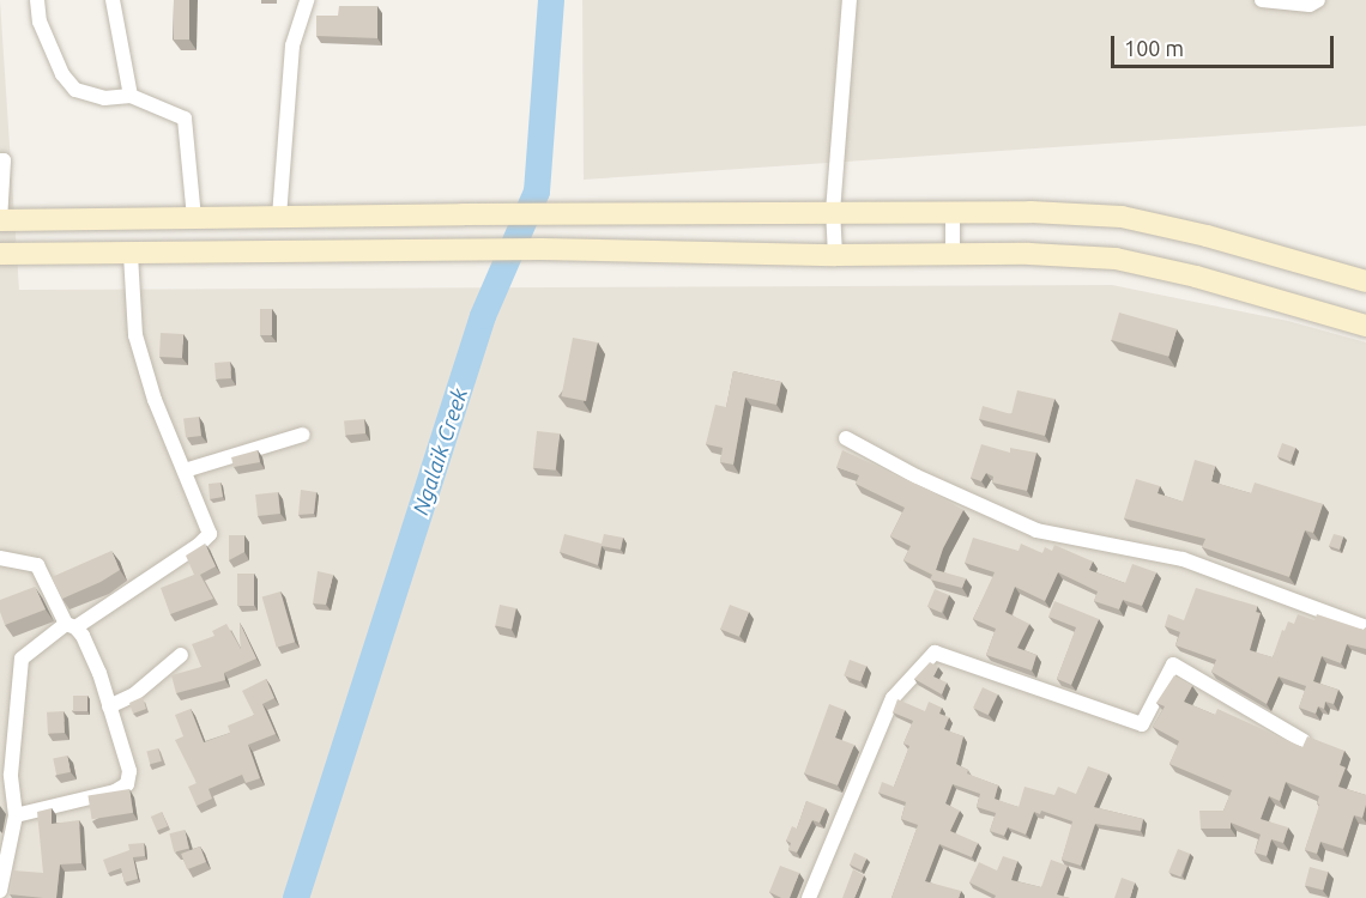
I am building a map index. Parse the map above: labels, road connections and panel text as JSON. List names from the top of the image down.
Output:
{
  "water": ["Ngalaik Creek"],
  "scale_bar": "100 m"
}
